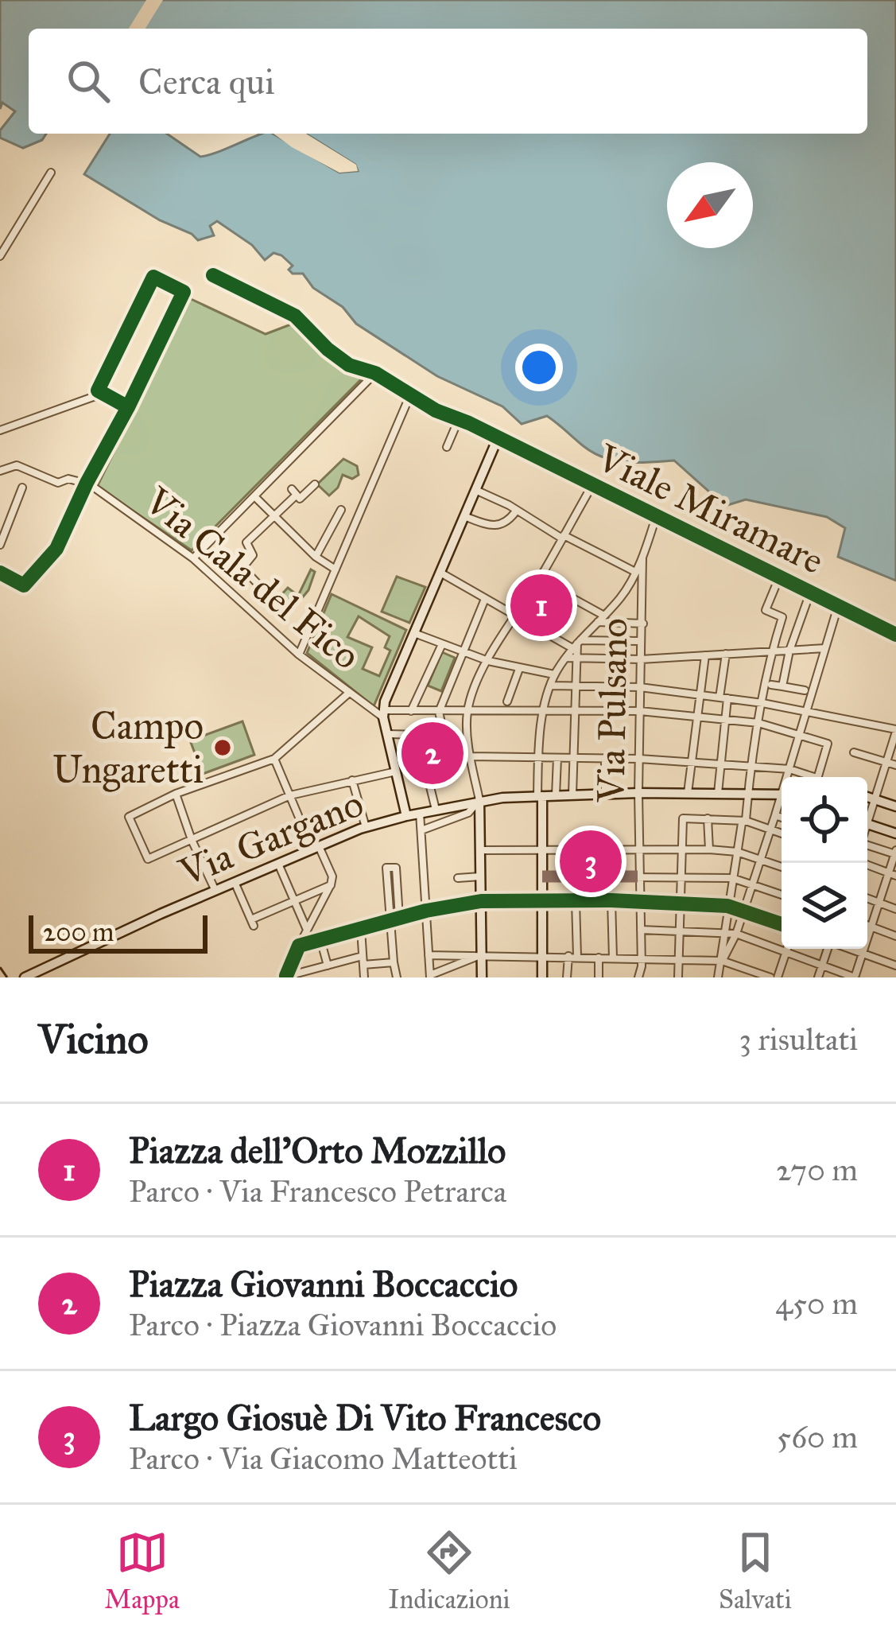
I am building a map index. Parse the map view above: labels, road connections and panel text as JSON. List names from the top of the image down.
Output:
{
  "streets": {
    "street": [
      "Viale Miramare",
      "Via Cala del Fico",
      "Via Pulsano",
      "Via Gargano"
    ]
  },
  "crossings": [
    ["Via Pulsano", "Via Gargano"]
  ],
  "places": ["Campo Ungaretti"],
  "scale_bar": "200 m",
  "north": "bottom left",
  "page": {
    "search": "Cerca qui",
    "pins": ["1", "2", "3"],
    "scale": "200 m",
    "heading": ["Vicino", "3 risultati"],
    "list": [
      {
        "mark": "1",
        "name": "Piazza dell'Orto Mozzillo",
        "note": "Parco · Via Francesco Petrarca",
        "value": "270 m"
      },
      {
        "mark": "2",
        "name": "Piazza Giovanni Boccaccio",
        "note": "Parco · Piazza Giovanni Boccaccio",
        "value": "450 m"
      },
      {
        "mark": "3",
        "name": "Largo Giosuè Di Vito Francesco",
        "note": "Parco · Via Giacomo Matteotti",
        "value": "560 m"
      }
    ],
    "nav": ["Mappa", "Indicazioni", "Salvati"]
  }
}
